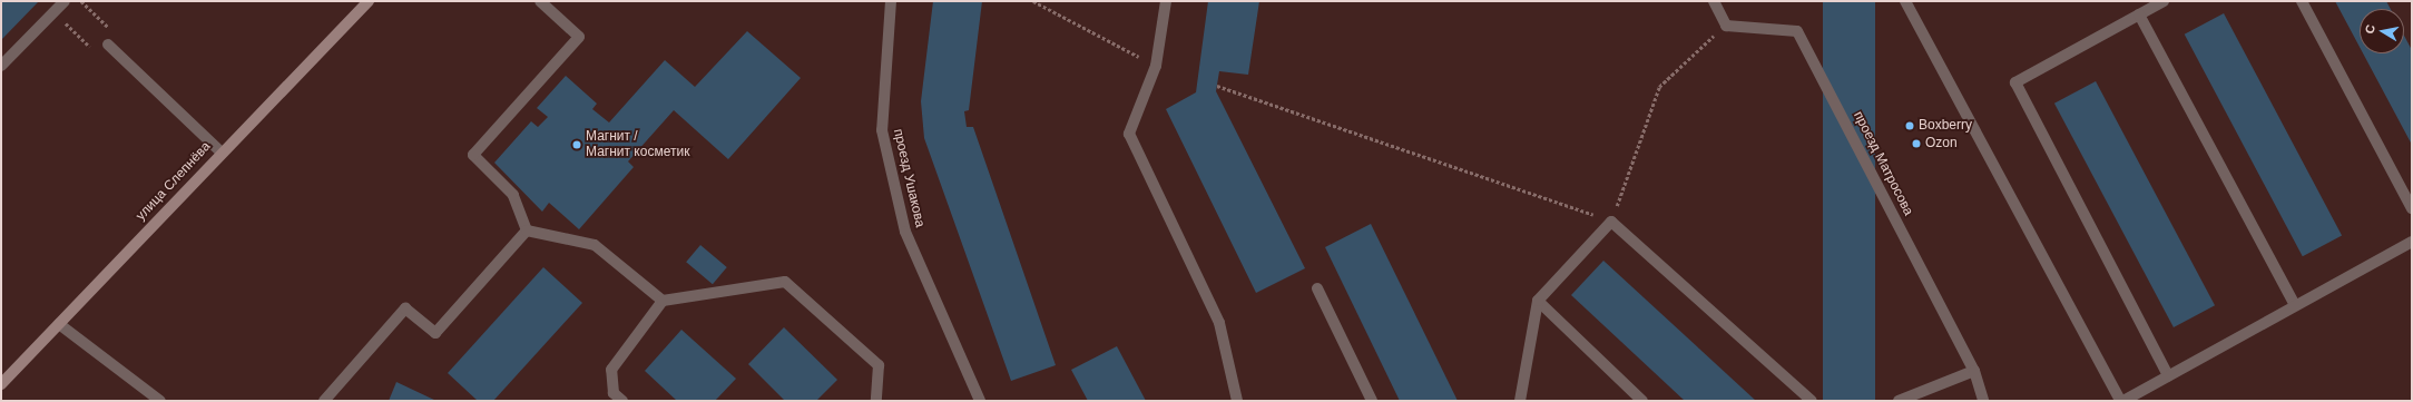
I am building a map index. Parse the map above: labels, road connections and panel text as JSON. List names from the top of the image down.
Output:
{
  "streets": {
    "street": ["проезд Матросова", "проезд Ушакова", "улица Слепнёва"]
  },
  "places": ["Boxberry", "Ozon", "Магнит / Магнит косметик"],
  "north": "left"
}
